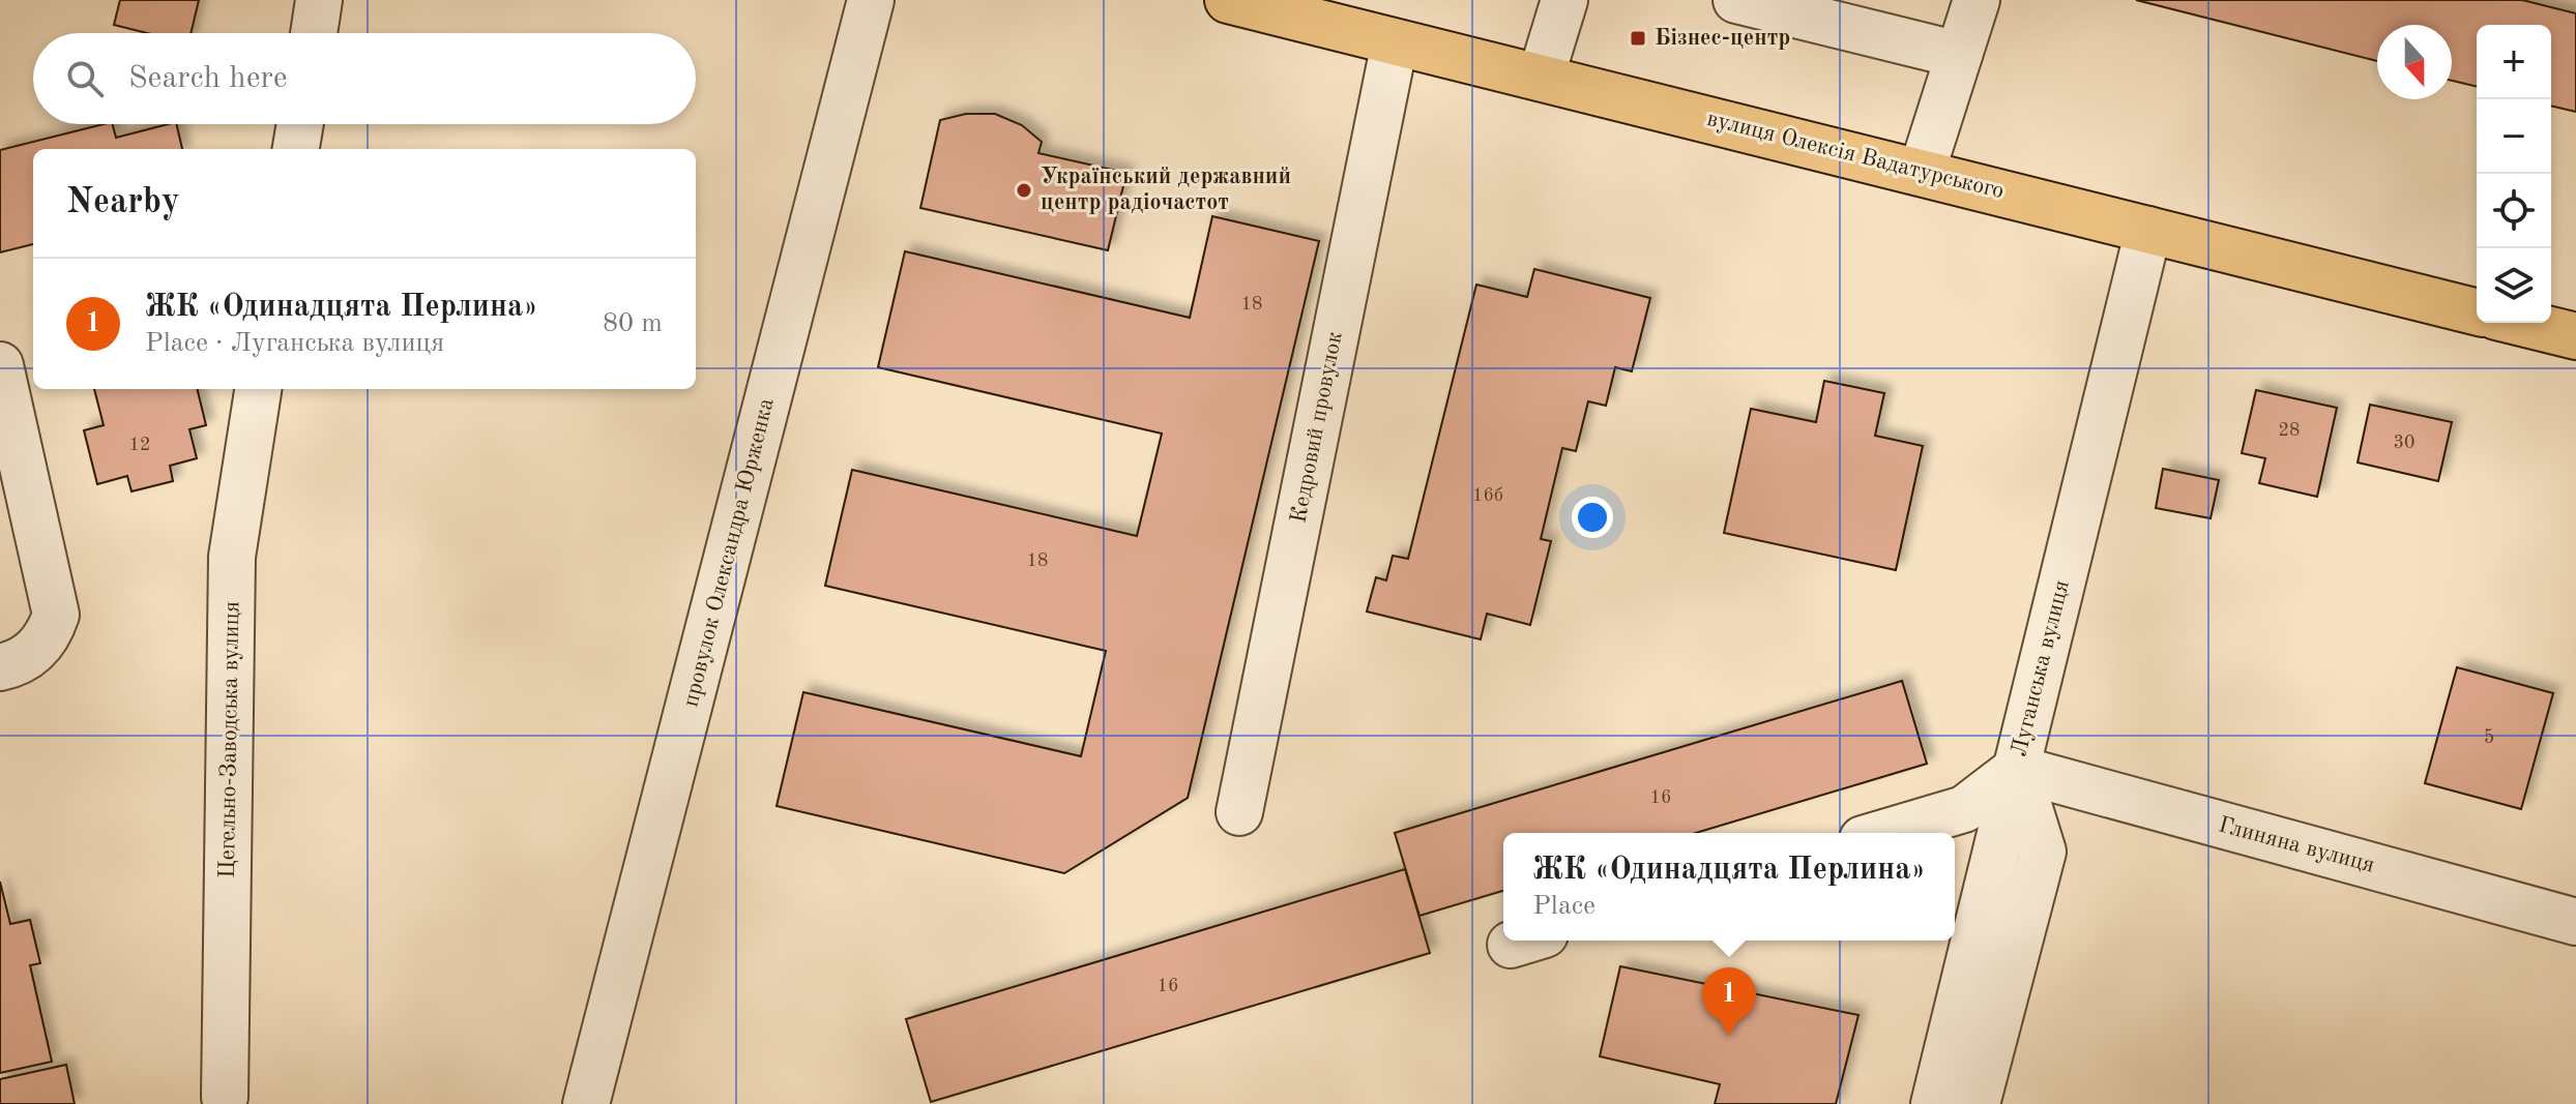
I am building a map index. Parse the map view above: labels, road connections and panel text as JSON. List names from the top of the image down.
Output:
{
  "streets": {
    "main road": ["вулиця Олексія Вадатурського"],
    "street": [
      "Кедровий провулок",
      "провулок Олександра Юрженка",
      "Луганська вулиця",
      "Цегельно-Заводська вулиця",
      "Глиняна вулиця"
    ]
  },
  "crossings": [
    ["вулиця Олексія Вадатурського", "Кедровий провулок"],
    ["вулиця Олексія Вадатурського", "Луганська вулиця"],
    ["Луганська вулиця", "Глиняна вулиця"]
  ],
  "places": {
    "transit": ["Бізнес-центр"],
    "other": ["Український державний центр радіочастот"]
  },
  "house_numbers": [
    "18",
    "28",
    "30",
    "12",
    "16б",
    "18",
    "5",
    "16",
    "16"
  ],
  "north": "bottom",
  "page": {
    "map_buttons": ["+", "−"],
    "search": "Search here",
    "heading": "Nearby",
    "list": [
      {
        "mark": "1",
        "name": "ЖК «Одинадцята Перлина»",
        "note": "Place · Луганська вулиця",
        "value": "80 m"
      }
    ],
    "popup": ["ЖК «Одинадцята Перлина»", "Place"],
    "pins": "1"
  }
}
